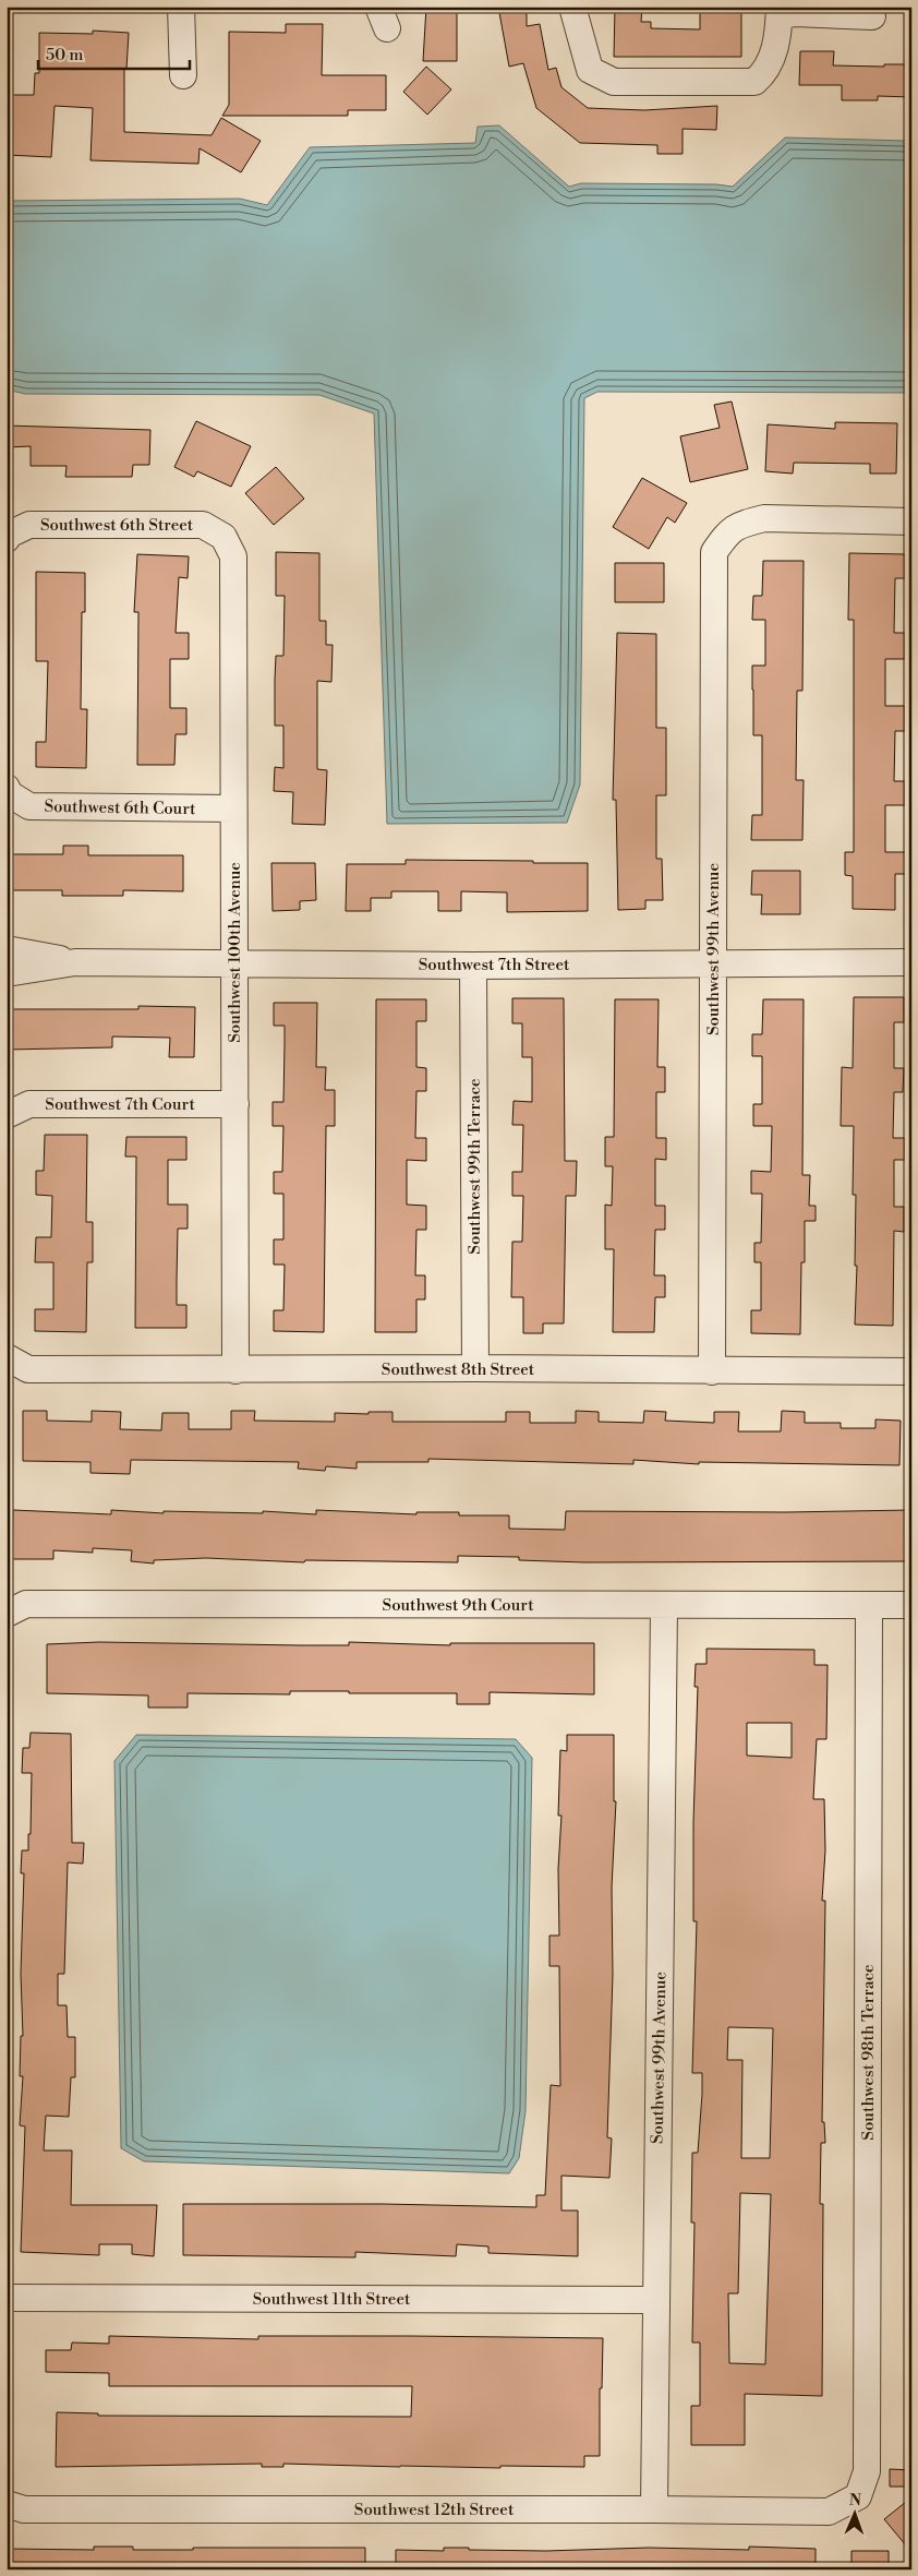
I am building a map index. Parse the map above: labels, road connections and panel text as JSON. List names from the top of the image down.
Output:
{
  "streets": {
    "street": [
      "Southwest 6th Street",
      "Southwest 6th Court",
      "Southwest 99th Avenue",
      "Southwest 100th Avenue",
      "Southwest 7th Street",
      "Southwest 7th Court",
      "Southwest 99th Terrace",
      "Southwest 8th Street",
      "Southwest 9th Court",
      "Southwest 98th Terrace",
      "Southwest 11th Street",
      "Southwest 12th Street"
    ]
  },
  "crossings": [
    ["Southwest 6th Street", "Southwest 100th Avenue"],
    ["Southwest 6th Court", "Southwest 100th Avenue"],
    ["Southwest 99th Avenue", "Southwest 7th Street"],
    ["Southwest 99th Avenue", "Southwest 8th Street"],
    ["Southwest 99th Avenue", "Southwest 9th Court"],
    ["Southwest 99th Avenue", "Southwest 11th Street"],
    ["Southwest 99th Avenue", "Southwest 12th Street"],
    ["Southwest 100th Avenue", "Southwest 7th Street"],
    ["Southwest 100th Avenue", "Southwest 7th Court"],
    ["Southwest 100th Avenue", "Southwest 8th Street"],
    ["Southwest 7th Street", "Southwest 99th Terrace"],
    ["Southwest 99th Terrace", "Southwest 8th Street"],
    ["Southwest 9th Court", "Southwest 98th Terrace"],
    ["Southwest 98th Terrace", "Southwest 12th Street"]
  ],
  "scale_bar": "50 m",
  "north": "top"
}
